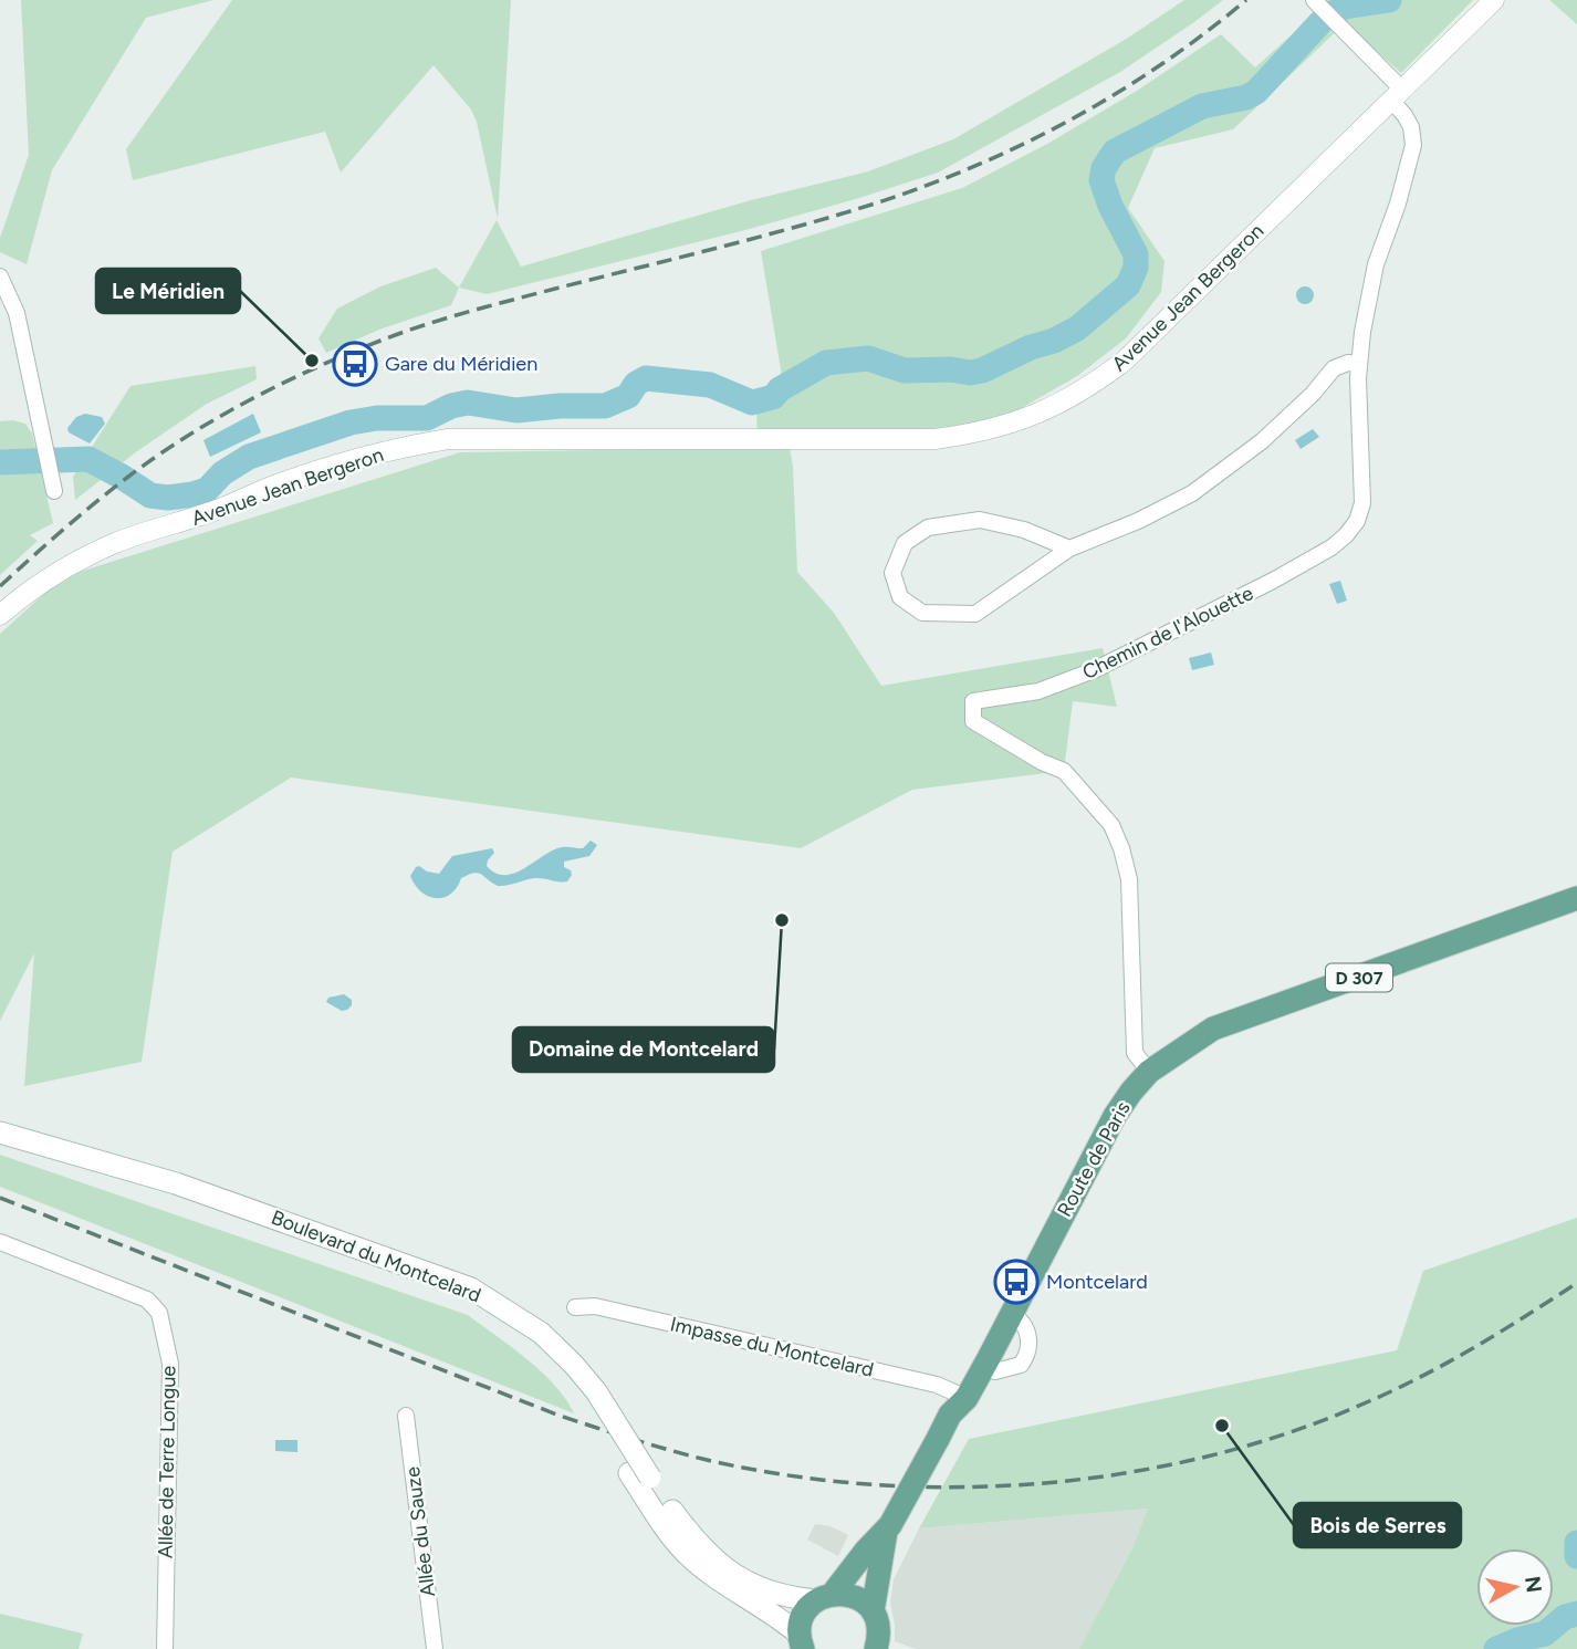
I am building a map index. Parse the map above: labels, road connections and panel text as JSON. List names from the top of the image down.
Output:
{
  "streets": {
    "main road": ["D 307", "Route de Paris", "Boulevard du Montcelard"],
    "street": [
      "Avenue Jean Bergeron",
      "Chemin de l'Alouette",
      "Impasse du Montcelard",
      "Allée de Terre Longue",
      "Allée du Sauze"
    ]
  },
  "crossings": [
    ["Avenue Jean Bergeron", "Chemin de l'Alouette"],
    ["Chemin de l'Alouette", "Route de Paris"],
    ["Route de Paris", "Boulevard du Montcelard"],
    ["Route de Paris", "Impasse du Montcelard"]
  ],
  "places": {
    "other": ["Le Méridien", "Domaine de Montcelard", "Bois de Serres"],
    "bus stop": ["Gare du Méridien", "Montcelard"]
  },
  "north": "right"
}
